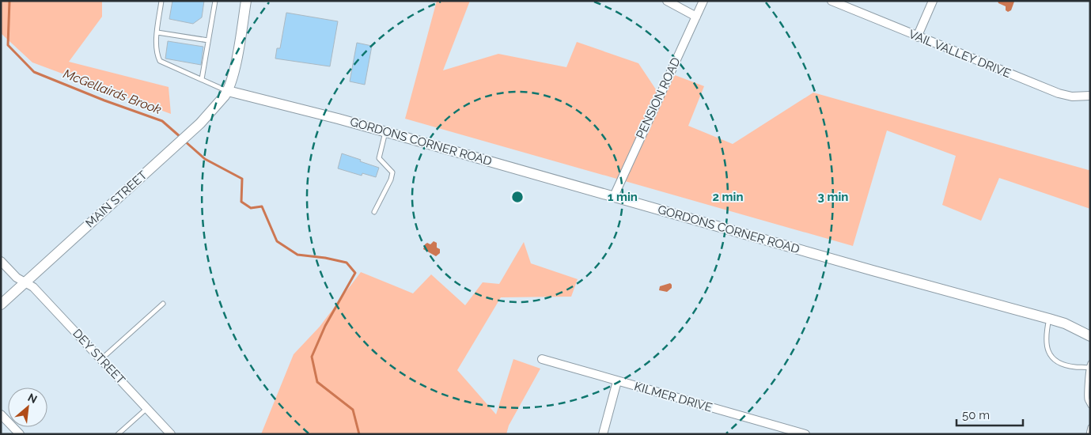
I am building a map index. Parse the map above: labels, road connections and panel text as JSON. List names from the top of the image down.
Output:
{
  "streets": {
    "street": [
      "VAIL VALLEY DRIVE",
      "PENSION ROAD",
      "GORDONS CORNER ROAD",
      "MAIN STREET",
      "DEY STREET",
      "KILMER DRIVE"
    ]
  },
  "crossings": [
    ["PENSION ROAD", "GORDONS CORNER ROAD"],
    ["GORDONS CORNER ROAD", "MAIN STREET"],
    ["MAIN STREET", "DEY STREET"]
  ],
  "water": ["McGellairds Brook"],
  "scale_bar": "50 m",
  "north": "top right",
  "rings": ["1 min", "2 min", "3 min"]
}
